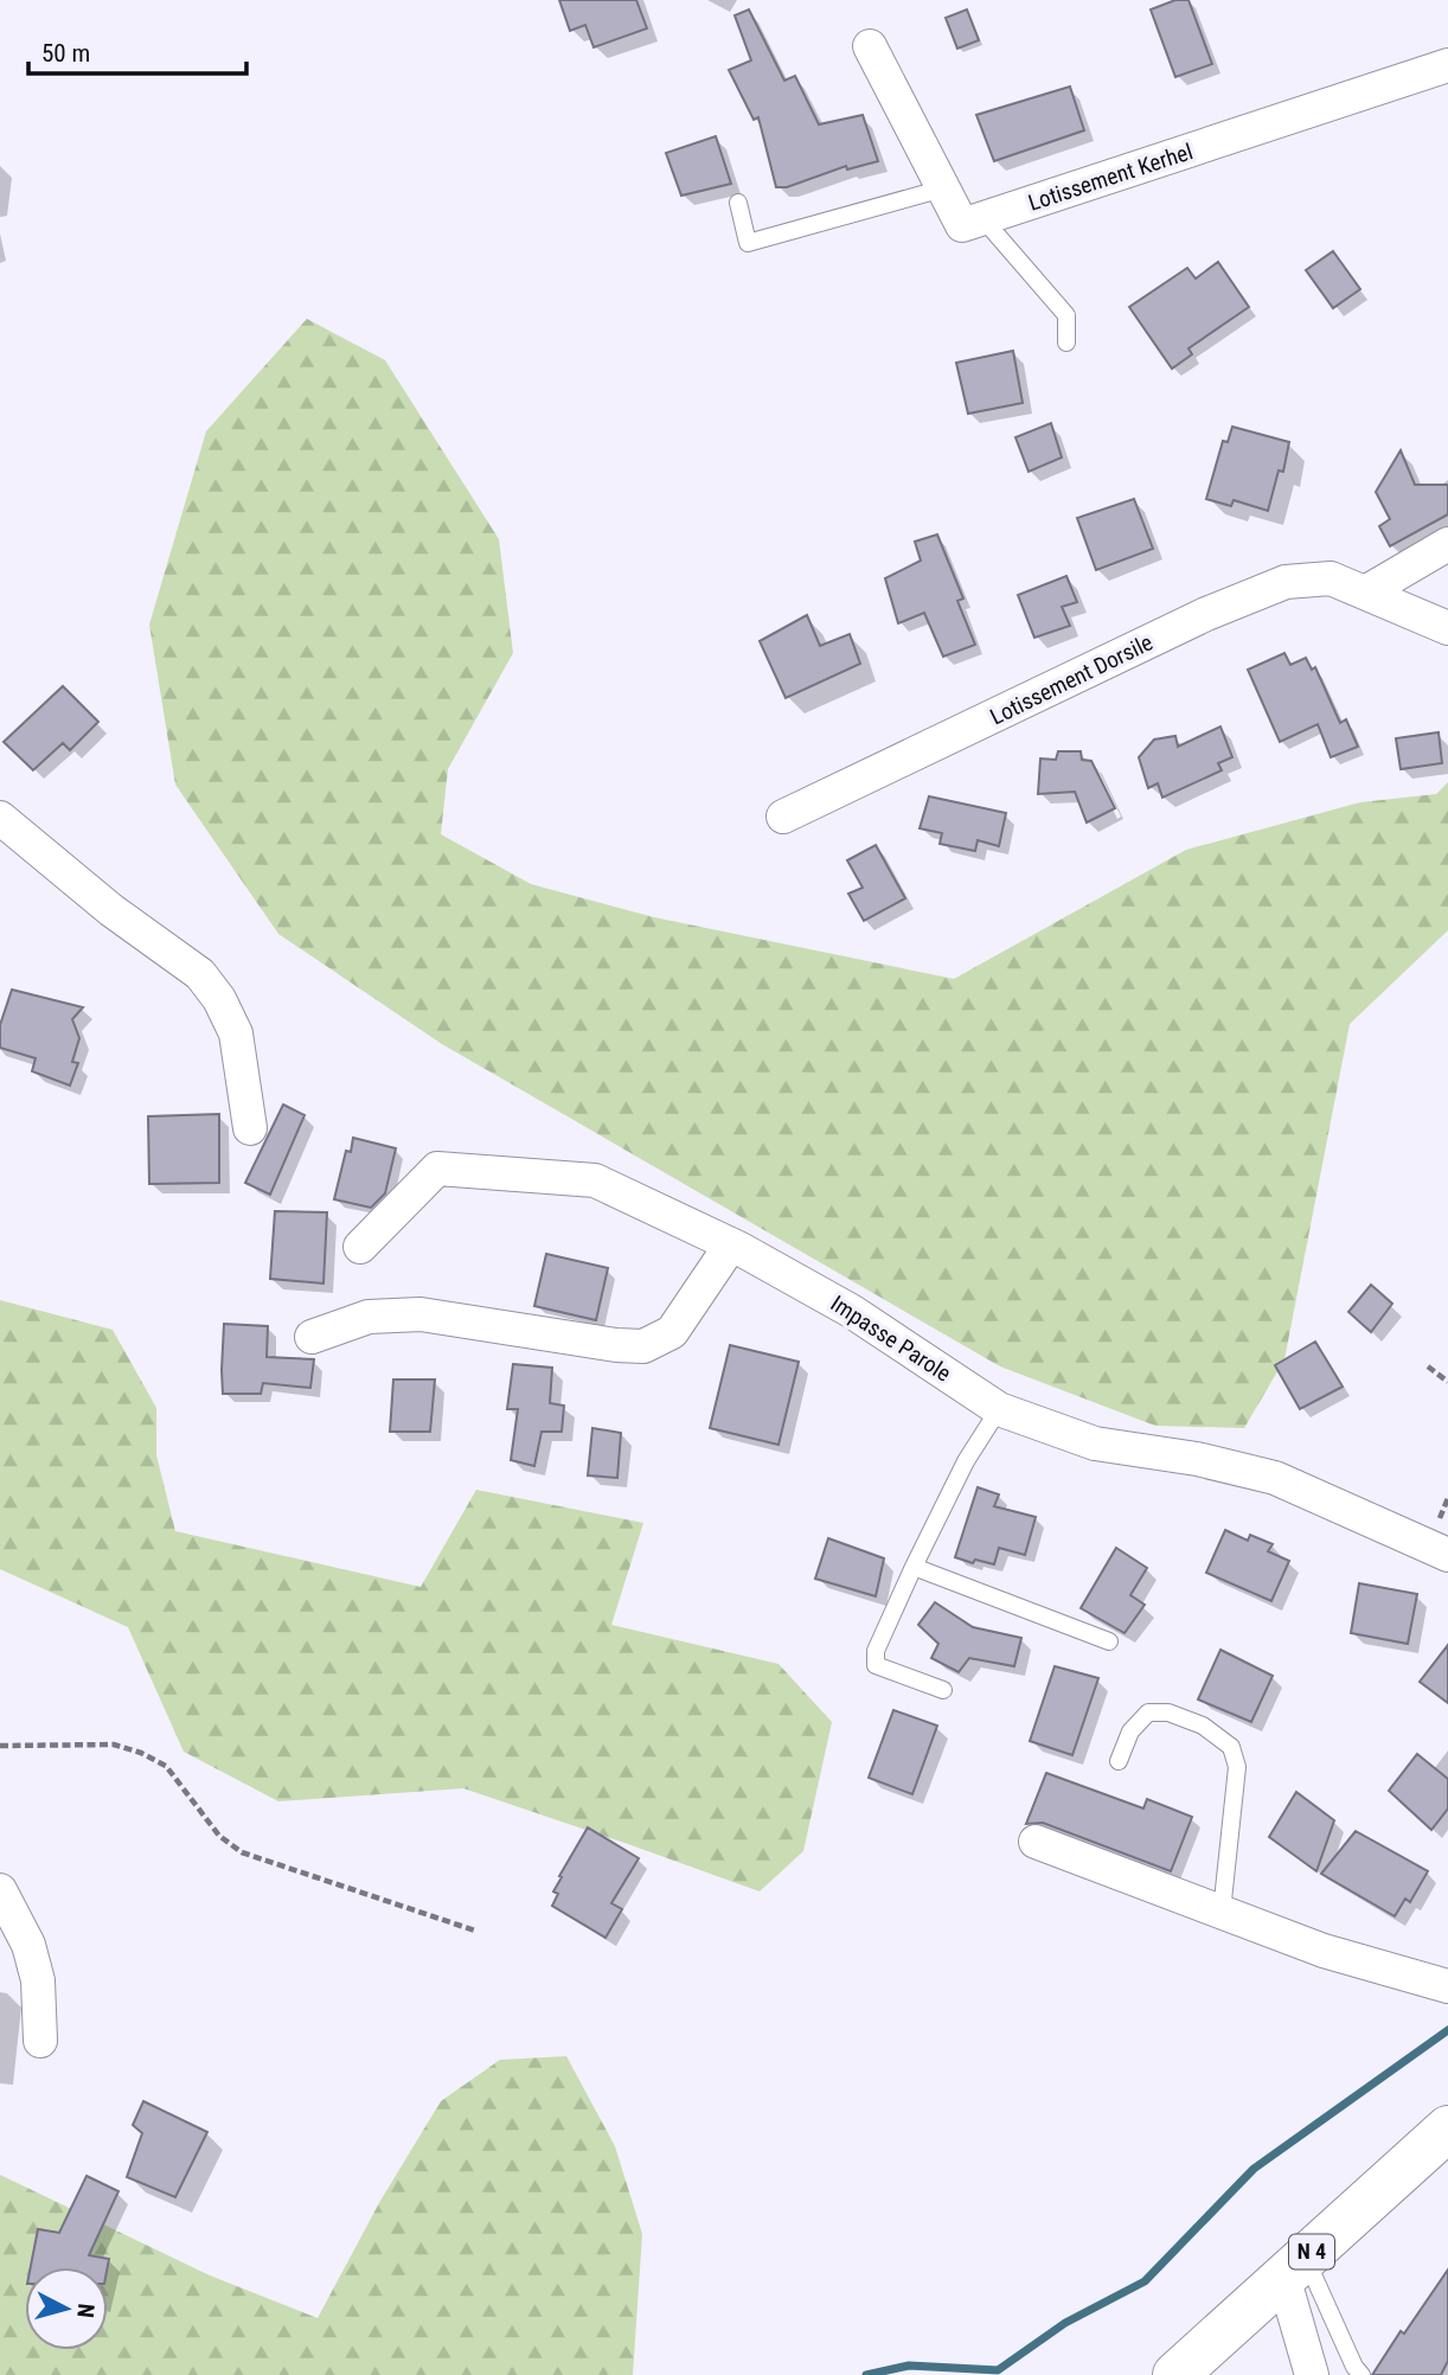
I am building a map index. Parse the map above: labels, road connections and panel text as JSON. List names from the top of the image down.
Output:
{
  "streets": {
    "main road": ["N 4"],
    "street": ["Lotissement Kerhel", "Lotissement Dorsile", "Impasse Parole"]
  },
  "scale_bar": "50 m",
  "north": "right"
}
